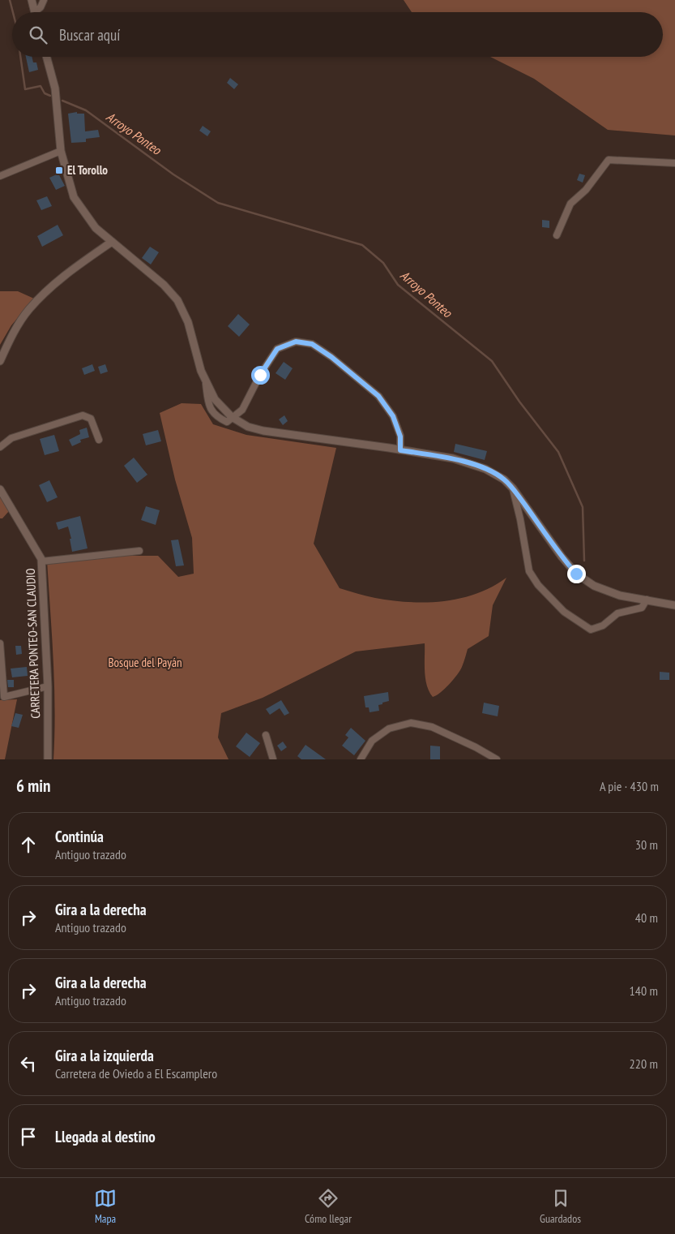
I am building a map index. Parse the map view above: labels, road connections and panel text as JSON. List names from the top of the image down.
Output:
{
  "streets": {
    "street": ["CARRETERA PONTEO-SAN CLAUDIO"]
  },
  "water": ["Arroyo Ponteo"],
  "parks": ["Bosque del Payán"],
  "places": {
    "transit": ["El Torollo"]
  },
  "page": {
    "search": "Buscar aquí",
    "heading": ["6 min", "A pie · 430 m"],
    "list": [
      ["Continúa", "Antiguo trazado", "30 m"],
      ["Gira a la derecha", "Antiguo trazado", "40 m"],
      ["Gira a la derecha", "Antiguo trazado", "140 m"],
      ["Gira a la izquierda", "Carretera de Oviedo a El Escamplero", "220 m"],
      "Llegada al destino"
    ],
    "nav": ["Mapa", "Cómo llegar", "Guardados"]
  }
}
